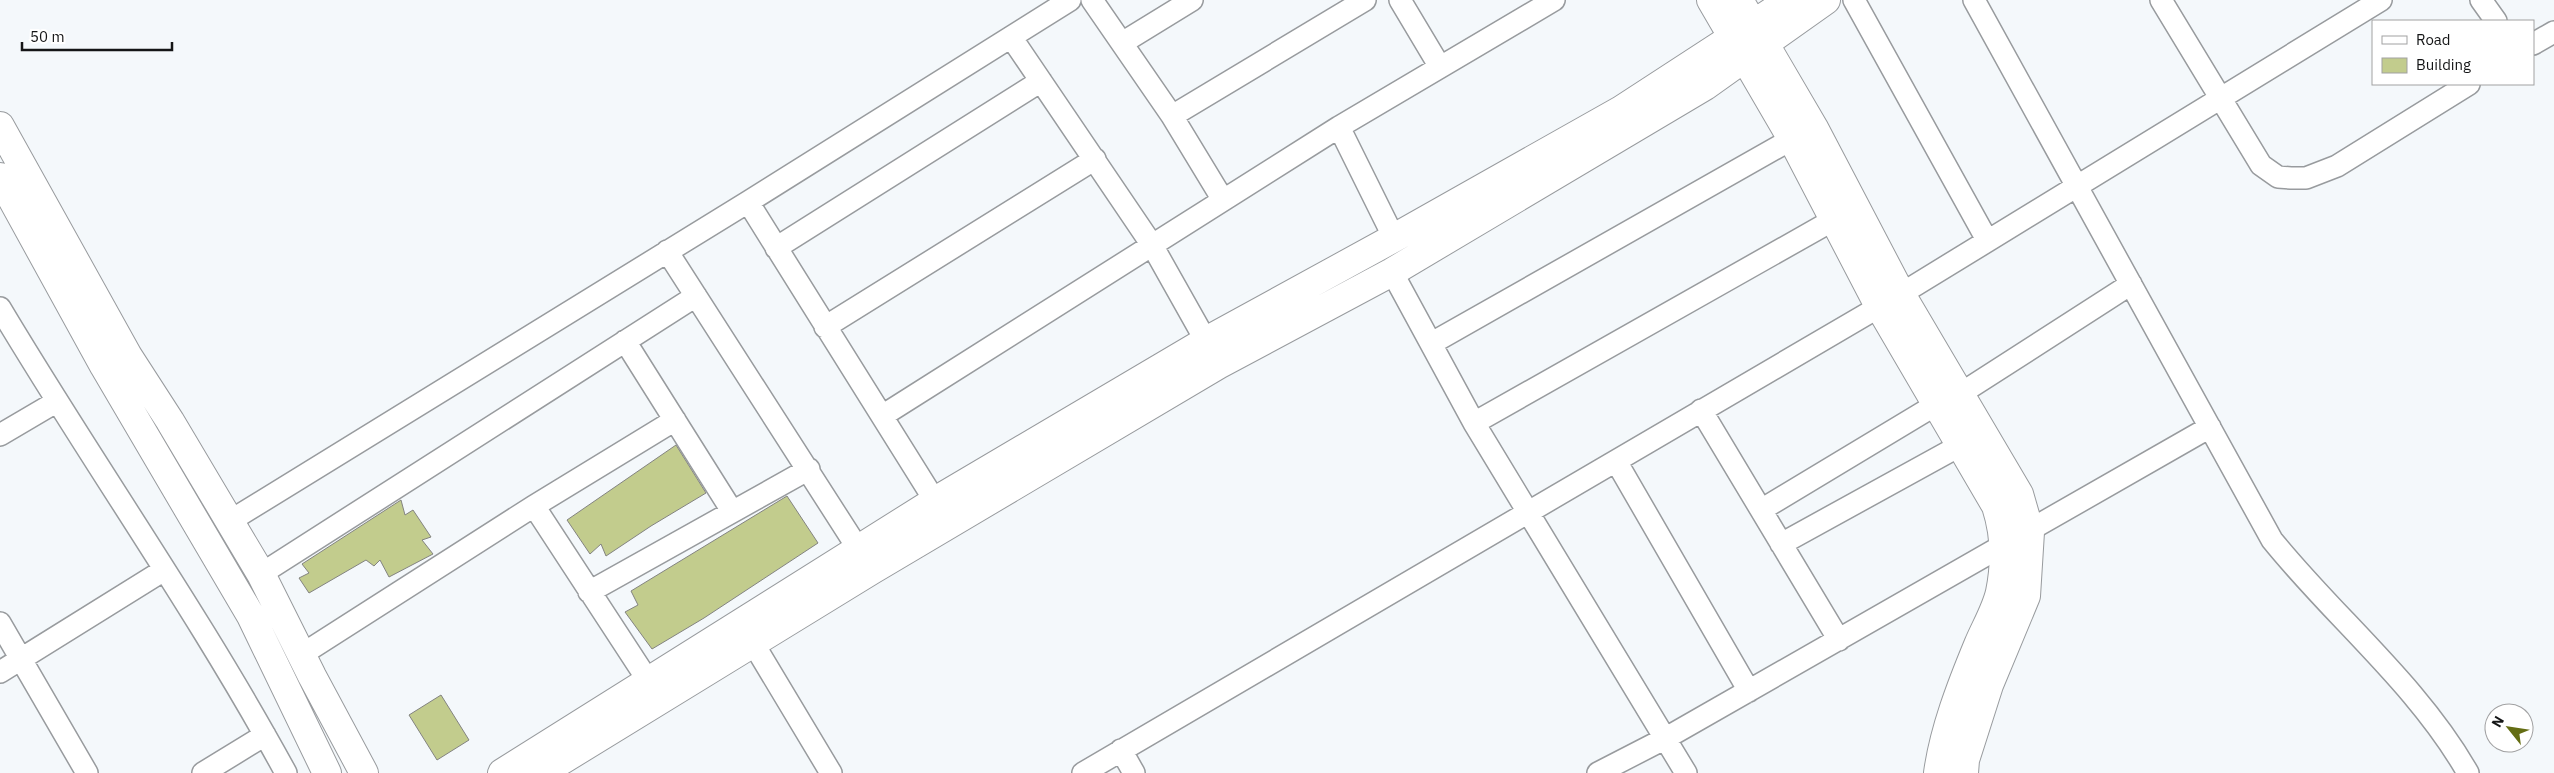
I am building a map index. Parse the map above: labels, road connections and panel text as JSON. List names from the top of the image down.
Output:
{
  "legend": ["Road", "Building"],
  "scale_bar": "50 m",
  "north": "top left"
}
